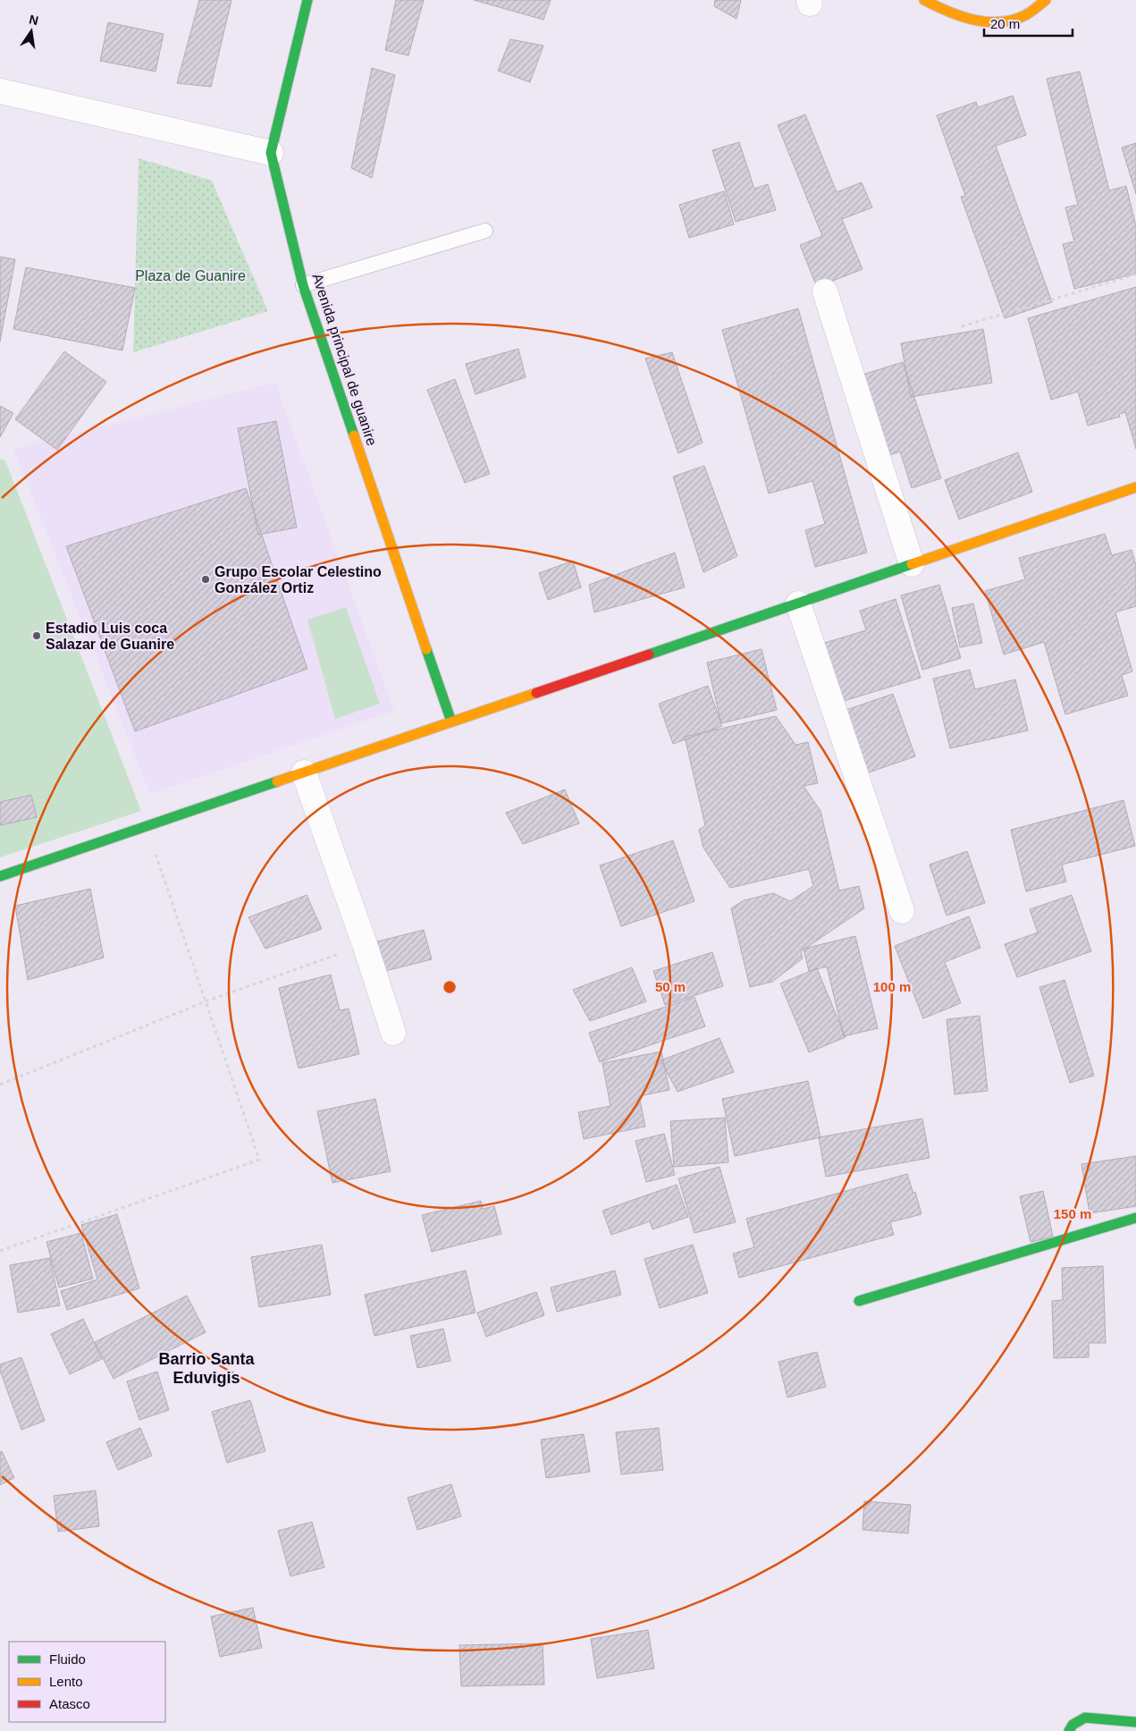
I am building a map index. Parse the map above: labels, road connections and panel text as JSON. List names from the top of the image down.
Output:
{
  "streets": {
    "street": ["Avenida principal de guanire"]
  },
  "districts": ["Barrio Santa Eduvigis"],
  "parks": ["Plaza de Guanire"],
  "places": ["Grupo Escolar Celestino González Ortiz", "Estadio Luis coca Salazar de Guanire"],
  "legend": ["Fluido", "Lento", "Atasco"],
  "scale_bar": "20 m",
  "north": "top",
  "rings": ["50 m", "100 m", "150 m"]
}
